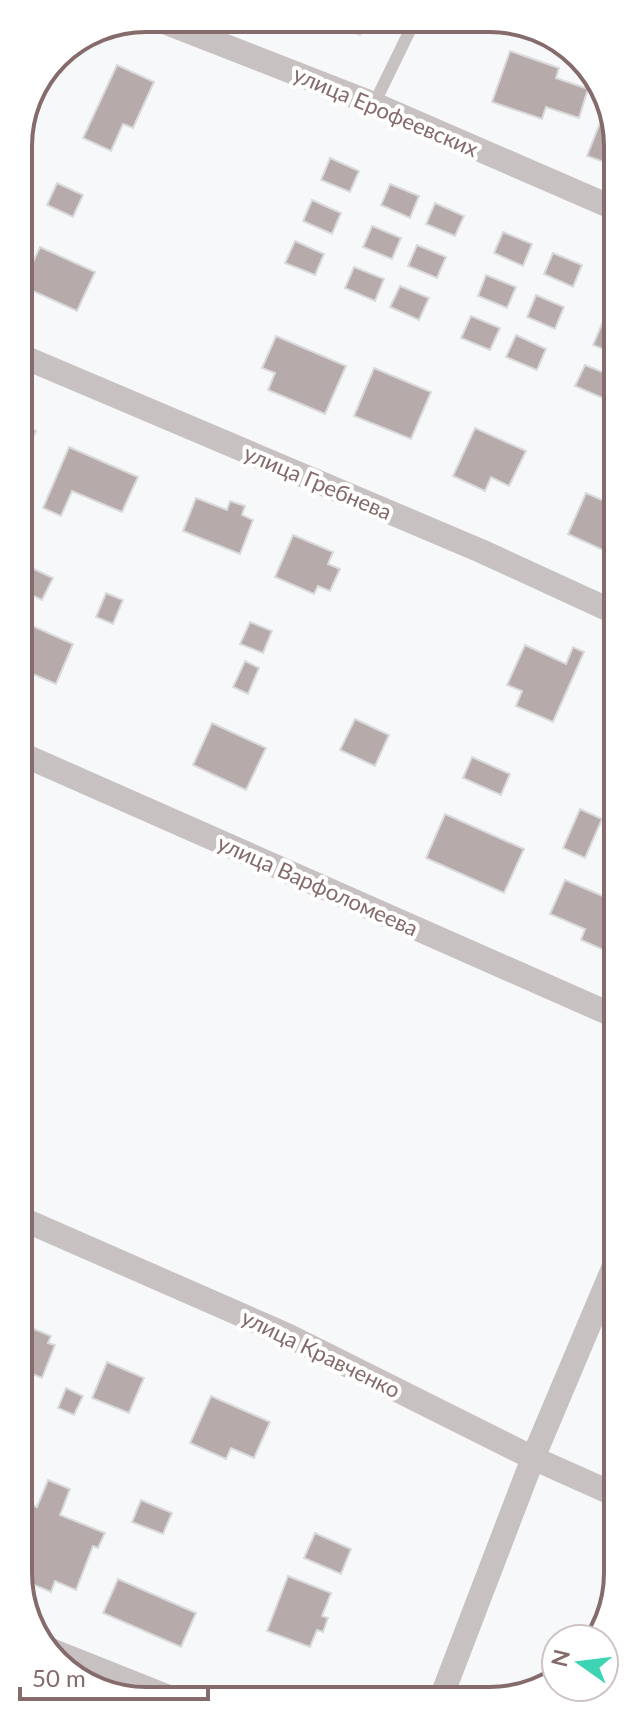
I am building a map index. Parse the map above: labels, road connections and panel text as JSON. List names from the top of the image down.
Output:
{
  "streets": {
    "street": [
      "улица Ерофеевских",
      "улица Гребнева",
      "улица Варфоломеева",
      "улица Кравченко"
    ]
  },
  "scale_bar": "50 m",
  "north": "left"
}
